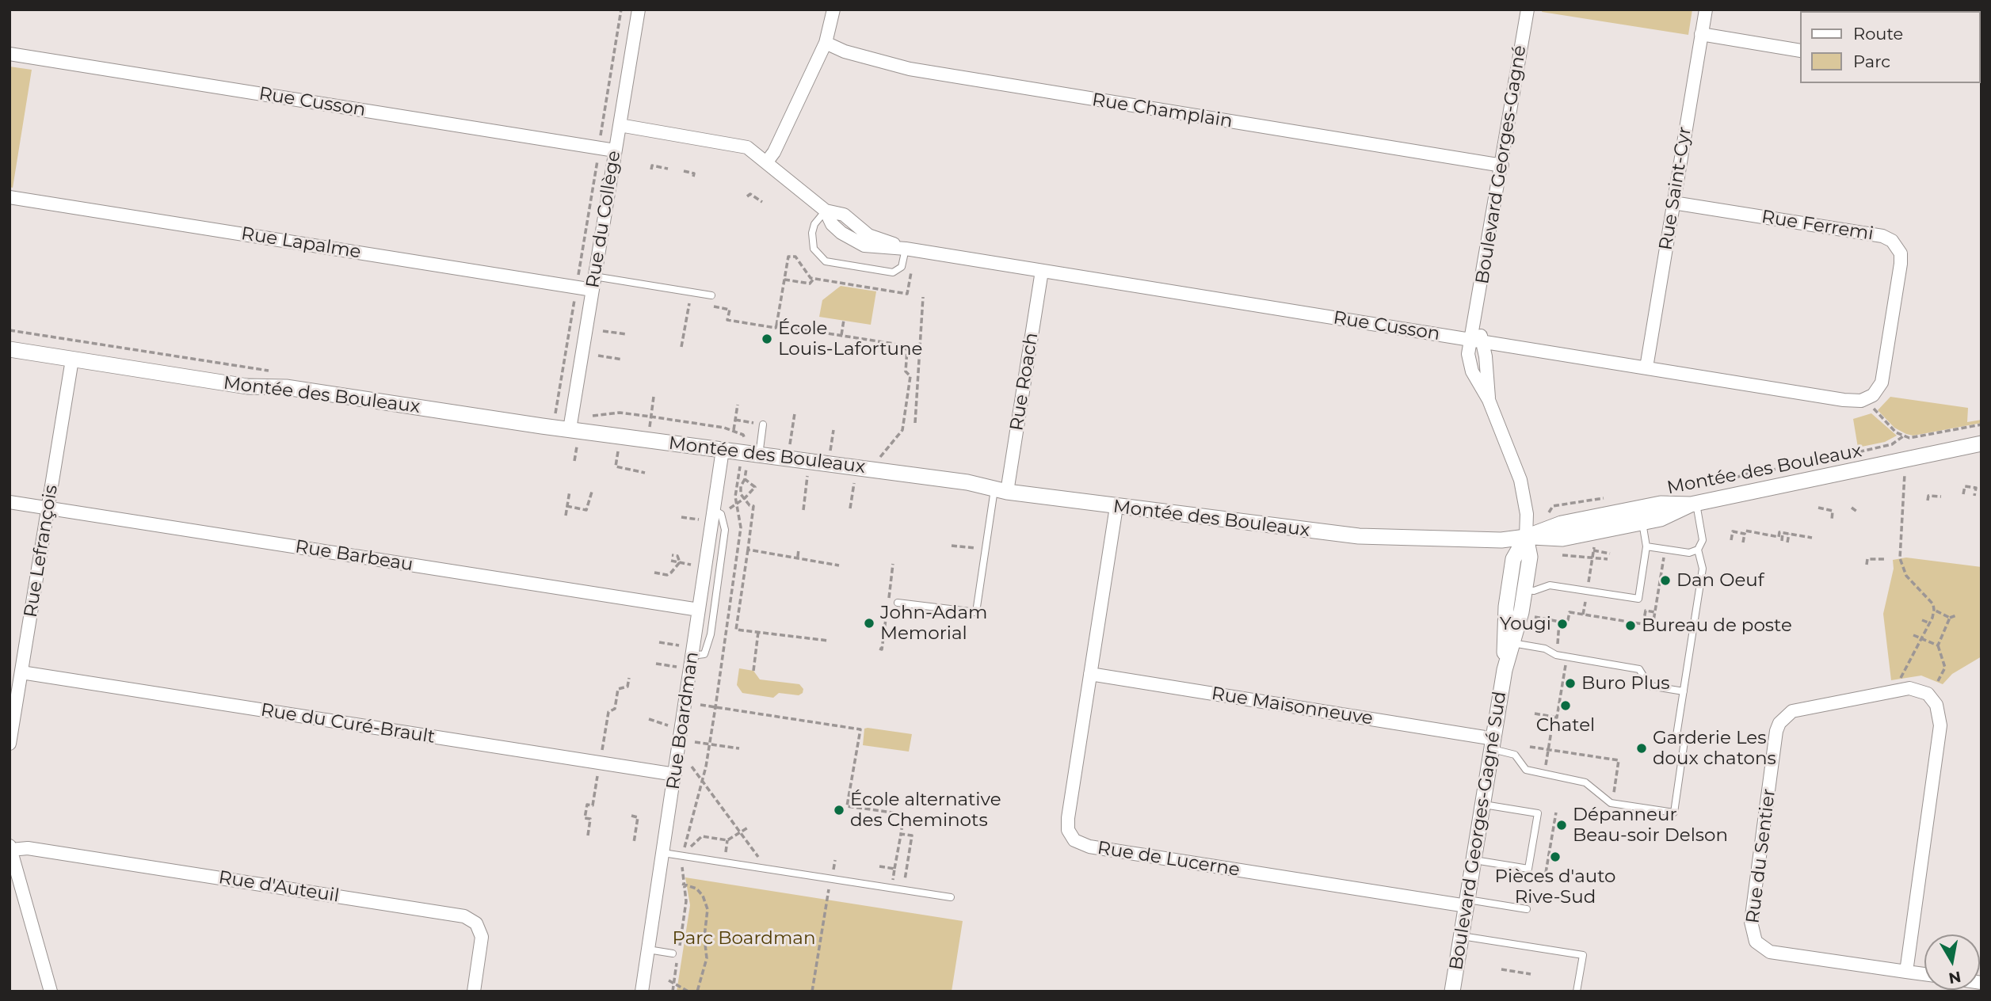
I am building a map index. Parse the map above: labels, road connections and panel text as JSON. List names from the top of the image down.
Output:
{
  "streets": {
    "street": [
      "Rue Cusson",
      "Rue Champlain",
      "Boulevard Georges-Gagné",
      "Rue Saint-Cyr",
      "Rue du Collège",
      "Rue Ferremi",
      "Rue Lapalme",
      "Rue Roach",
      "Montée des Bouleaux",
      "Rue Lefrançois",
      "Rue Barbeau",
      "Rue Maisonneuve",
      "Rue Boardman",
      "Rue du Curé-Brault",
      "Boulevard Georges-Gagné Sud",
      "Rue du Sentier",
      "Rue de Lucerne",
      "Rue d'Auteuil"
    ]
  },
  "crossings": [
    ["Rue Cusson", "Boulevard Georges-Gagné"],
    ["Rue Cusson", "Rue Saint-Cyr"],
    ["Rue Cusson", "Rue du Collège"],
    ["Rue Cusson", "Rue Ferremi"],
    ["Rue Cusson", "Rue Roach"],
    ["Rue Champlain", "Boulevard Georges-Gagné"],
    ["Boulevard Georges-Gagné", "Montée des Bouleaux"],
    ["Boulevard Georges-Gagné", "Boulevard Georges-Gagné Sud"],
    ["Rue Saint-Cyr", "Rue Ferremi"],
    ["Rue du Collège", "Rue Lapalme"],
    ["Rue du Collège", "Montée des Bouleaux"],
    ["Rue Roach", "Montée des Bouleaux"],
    ["Montée des Bouleaux", "Rue Lefrançois"],
    ["Montée des Bouleaux", "Rue Boardman"],
    ["Montée des Bouleaux", "Boulevard Georges-Gagné Sud"],
    ["Montée des Bouleaux", "Rue de Lucerne"],
    ["Rue Lefrançois", "Rue Barbeau"],
    ["Rue Lefrançois", "Rue du Curé-Brault"],
    ["Rue Barbeau", "Rue Boardman"],
    ["Rue Maisonneuve", "Boulevard Georges-Gagné Sud"],
    ["Rue Maisonneuve", "Rue de Lucerne"],
    ["Rue Boardman", "Rue du Curé-Brault"],
    ["Boulevard Georges-Gagné Sud", "Rue de Lucerne"]
  ],
  "parks": ["Parc Boardman"],
  "places": [
    "École Louis-Lafortune",
    "Dan Oeuf",
    "John-Adam Memorial",
    "Yougi",
    "Bureau de poste",
    "Buro Plus",
    "Chatel",
    "Garderie Les doux chatons",
    "École alternative des Cheminots",
    "Dépanneur Beau-soir Delson",
    "Pièces d'auto Rive-Sud"
  ],
  "legend": ["Route", "Parc"],
  "north": "bottom"
}
